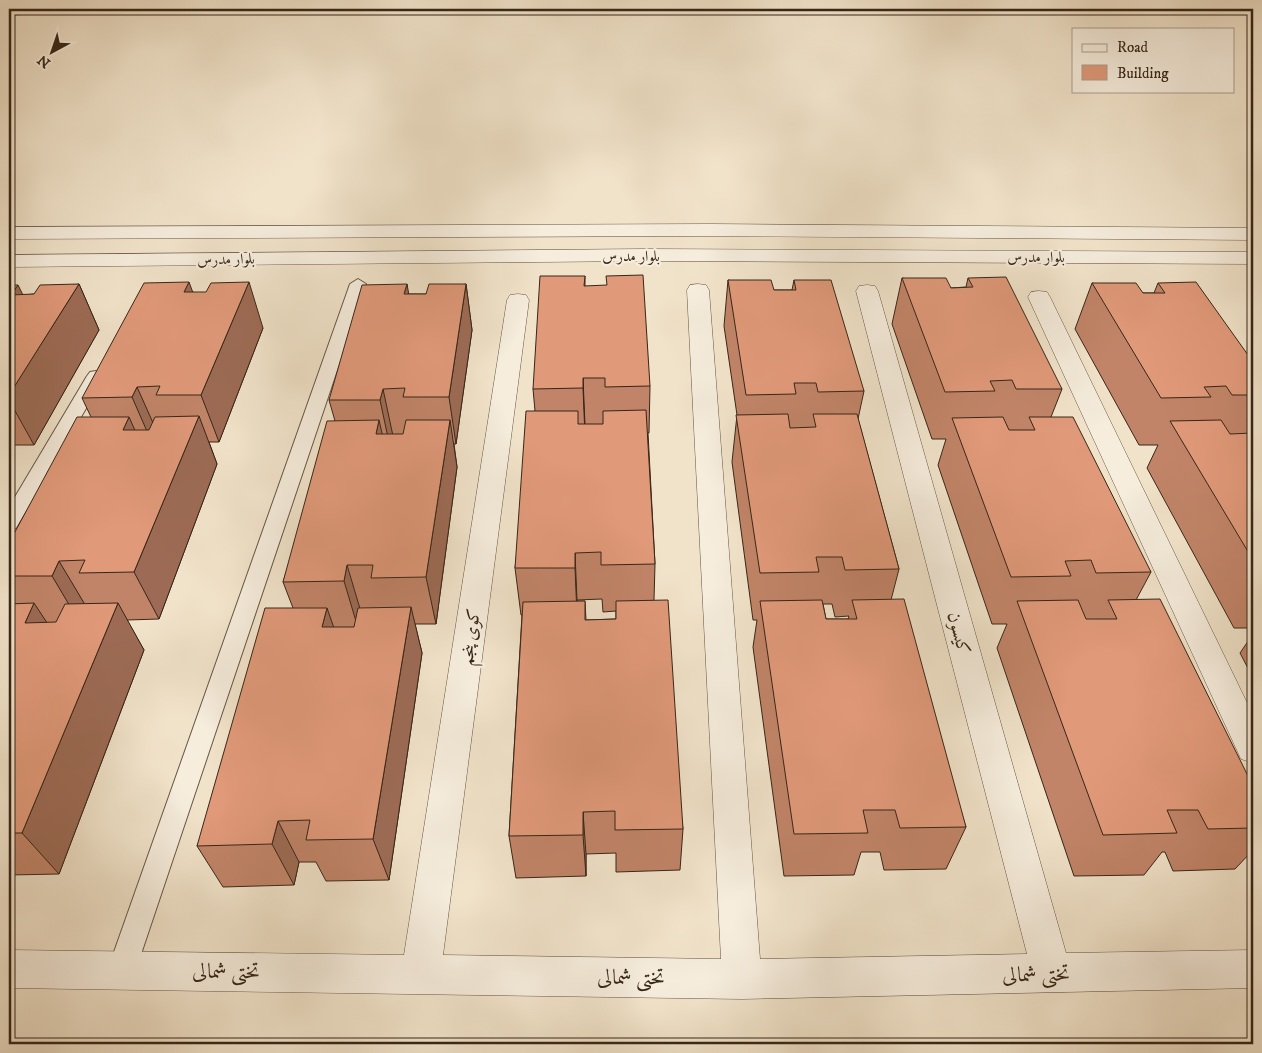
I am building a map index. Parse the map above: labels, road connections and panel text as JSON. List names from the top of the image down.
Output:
{
  "streets": {
    "street": [
      "بلوار مدرس",
      "کیسون",
      "کوی پنجم",
      "تختی شمالی"
    ]
  },
  "crossings": [
    ["کیسون", "تختی شمالی"],
    ["کوی پنجم", "تختی شمالی"]
  ],
  "legend": ["Road", "Building"],
  "north": "bottom left"
}
